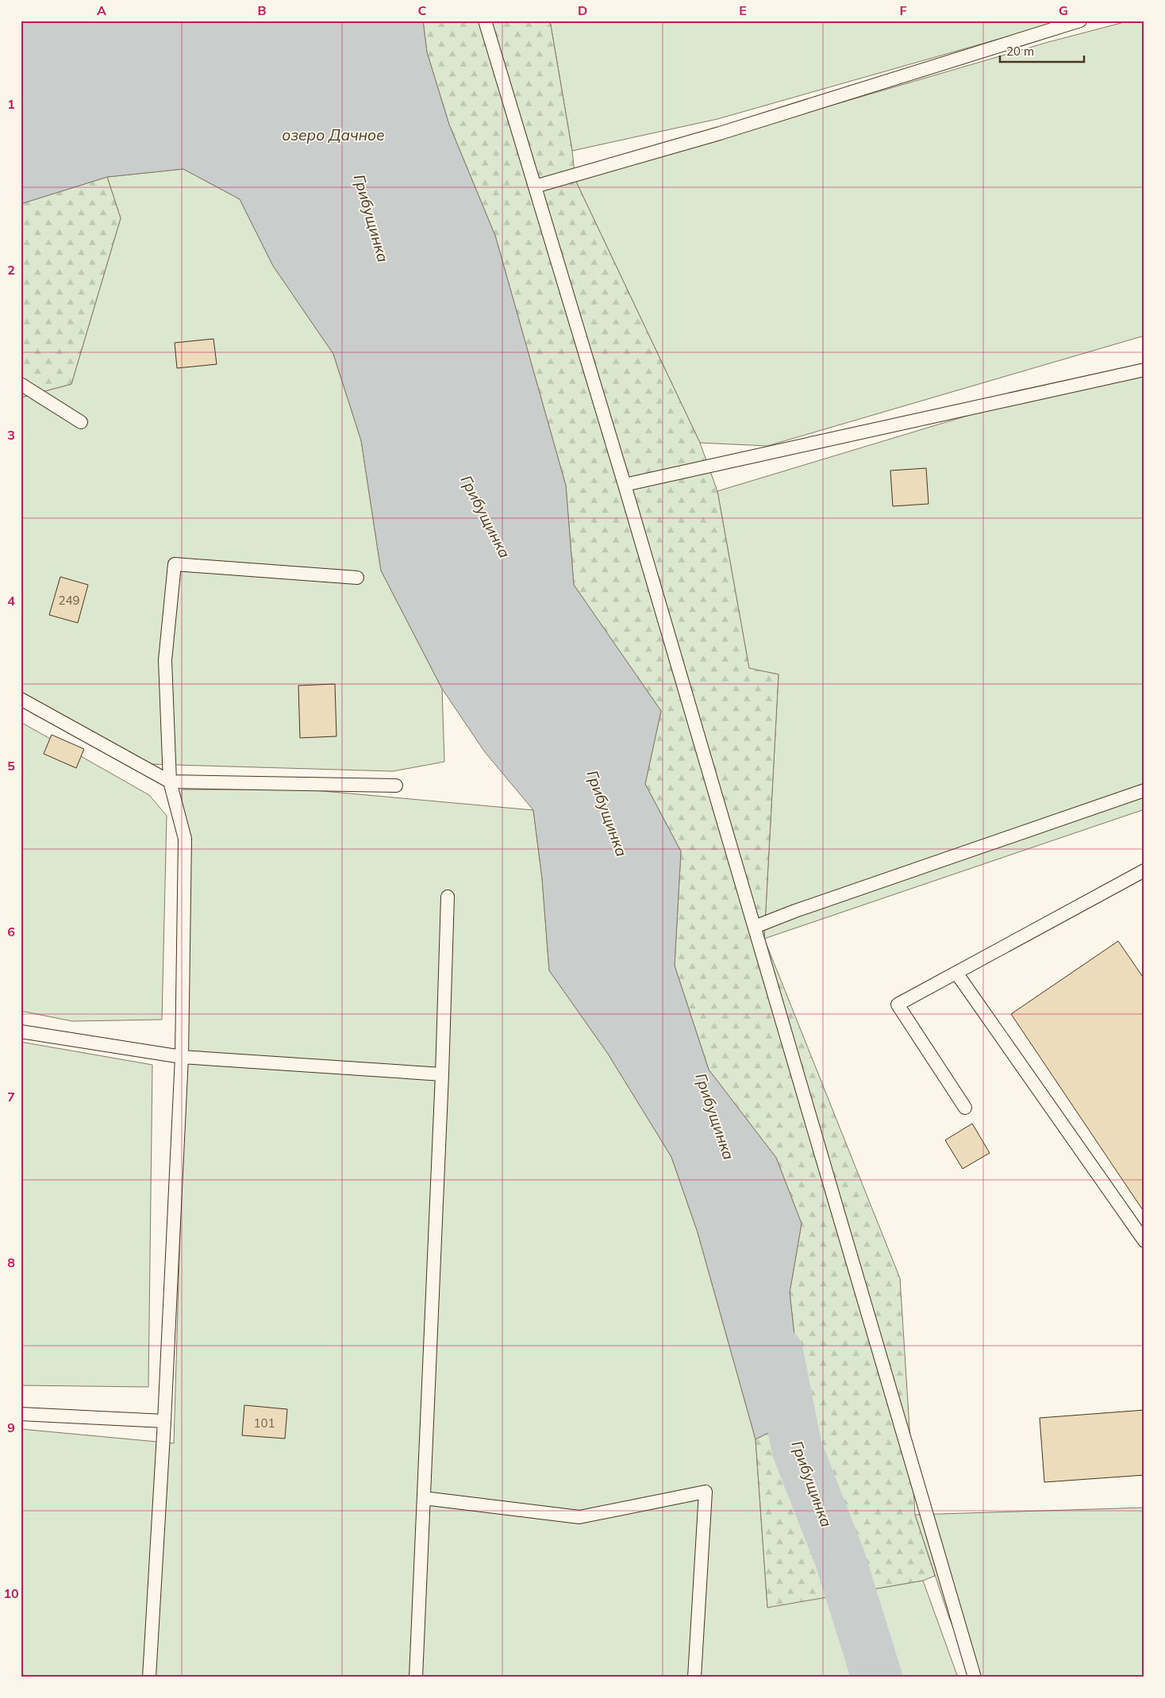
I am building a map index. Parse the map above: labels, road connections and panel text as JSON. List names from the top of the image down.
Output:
{
  "water": ["озеро Дачное", "Грибущинка"],
  "house_numbers": ["249", "101"],
  "scale_bar": "20 m",
  "grid": {
    "columns": [
      "A",
      "B",
      "C",
      "D",
      "E",
      "F",
      "G"
    ],
    "rows": [
      "1",
      "2",
      "3",
      "4",
      "5",
      "6",
      "7",
      "8",
      "9",
      "10"
    ]
  }
}
